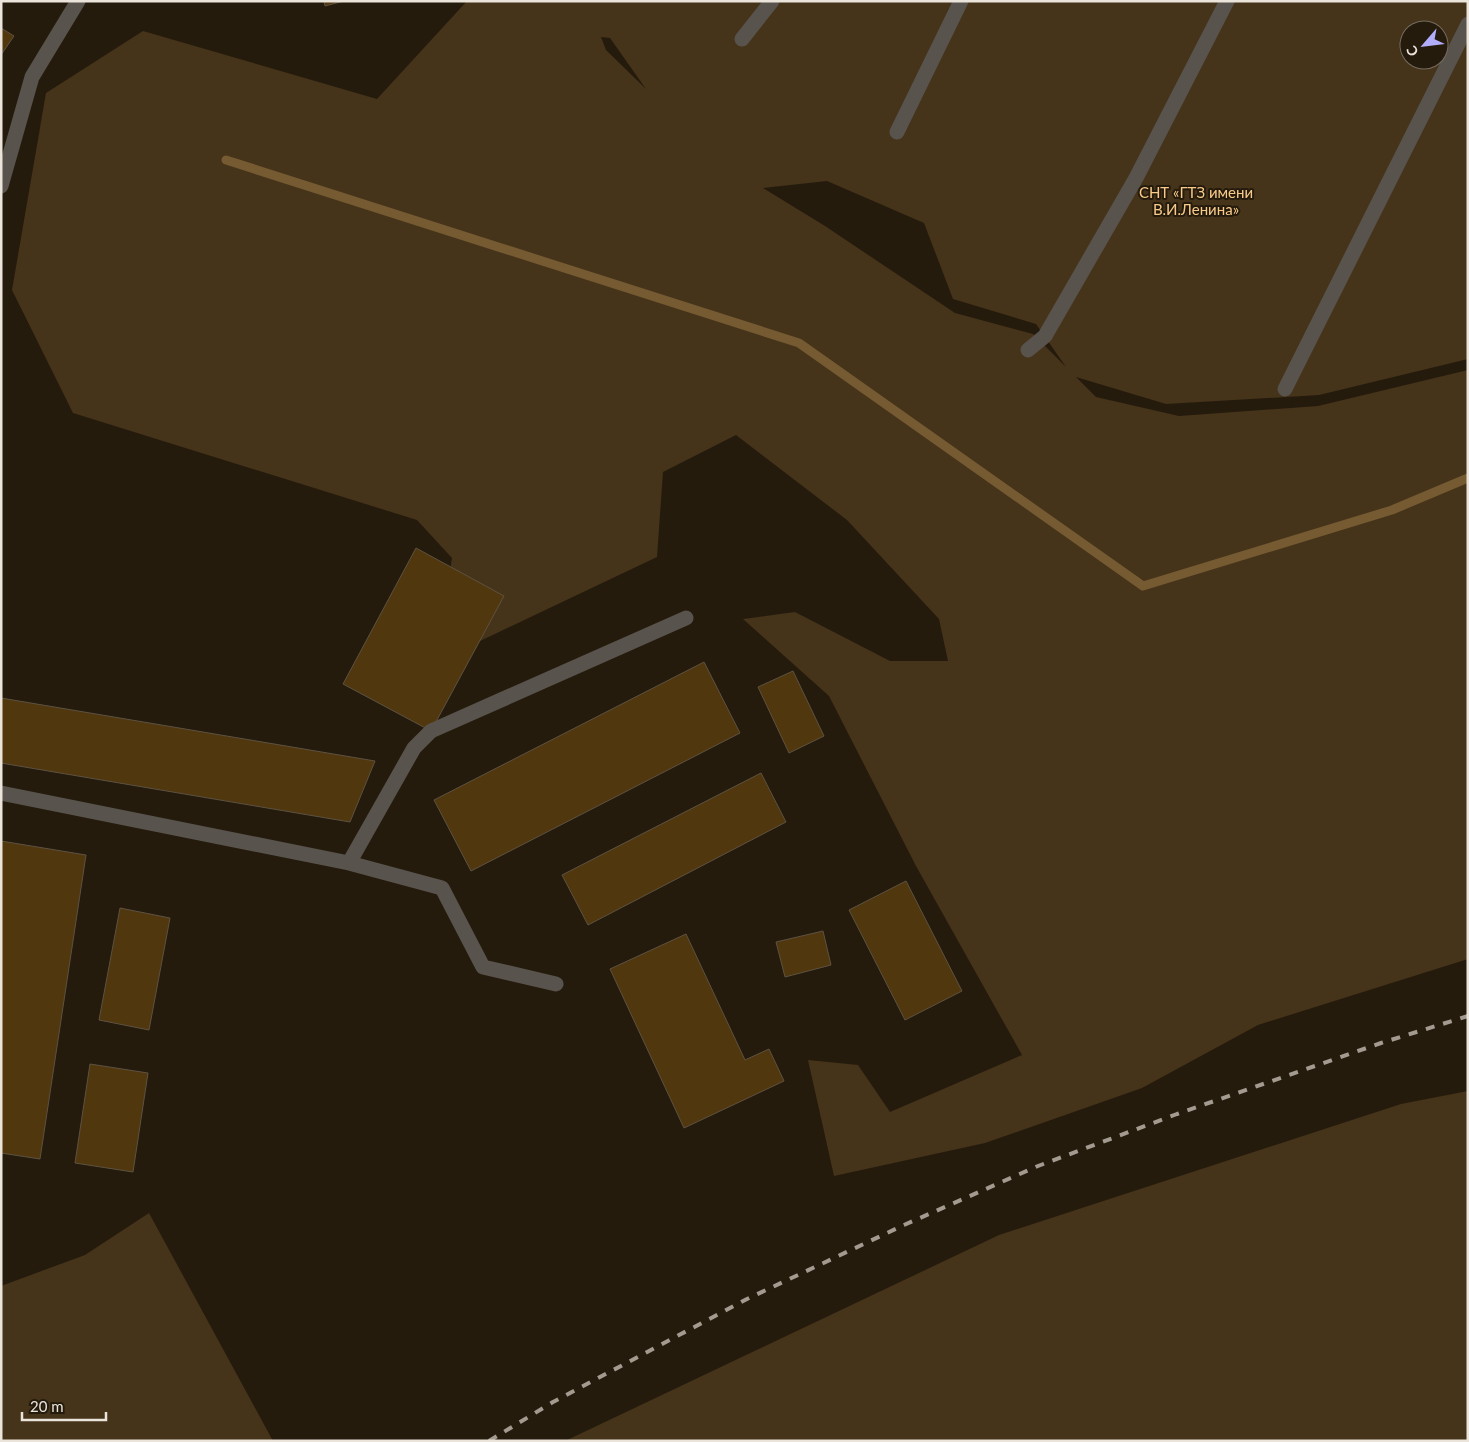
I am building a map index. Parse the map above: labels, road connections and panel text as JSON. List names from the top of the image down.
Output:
{
  "parks": ["СНТ «ГТЗ имени В.И.Ленина»"],
  "scale_bar": "20 m",
  "north": "bottom left"
}
